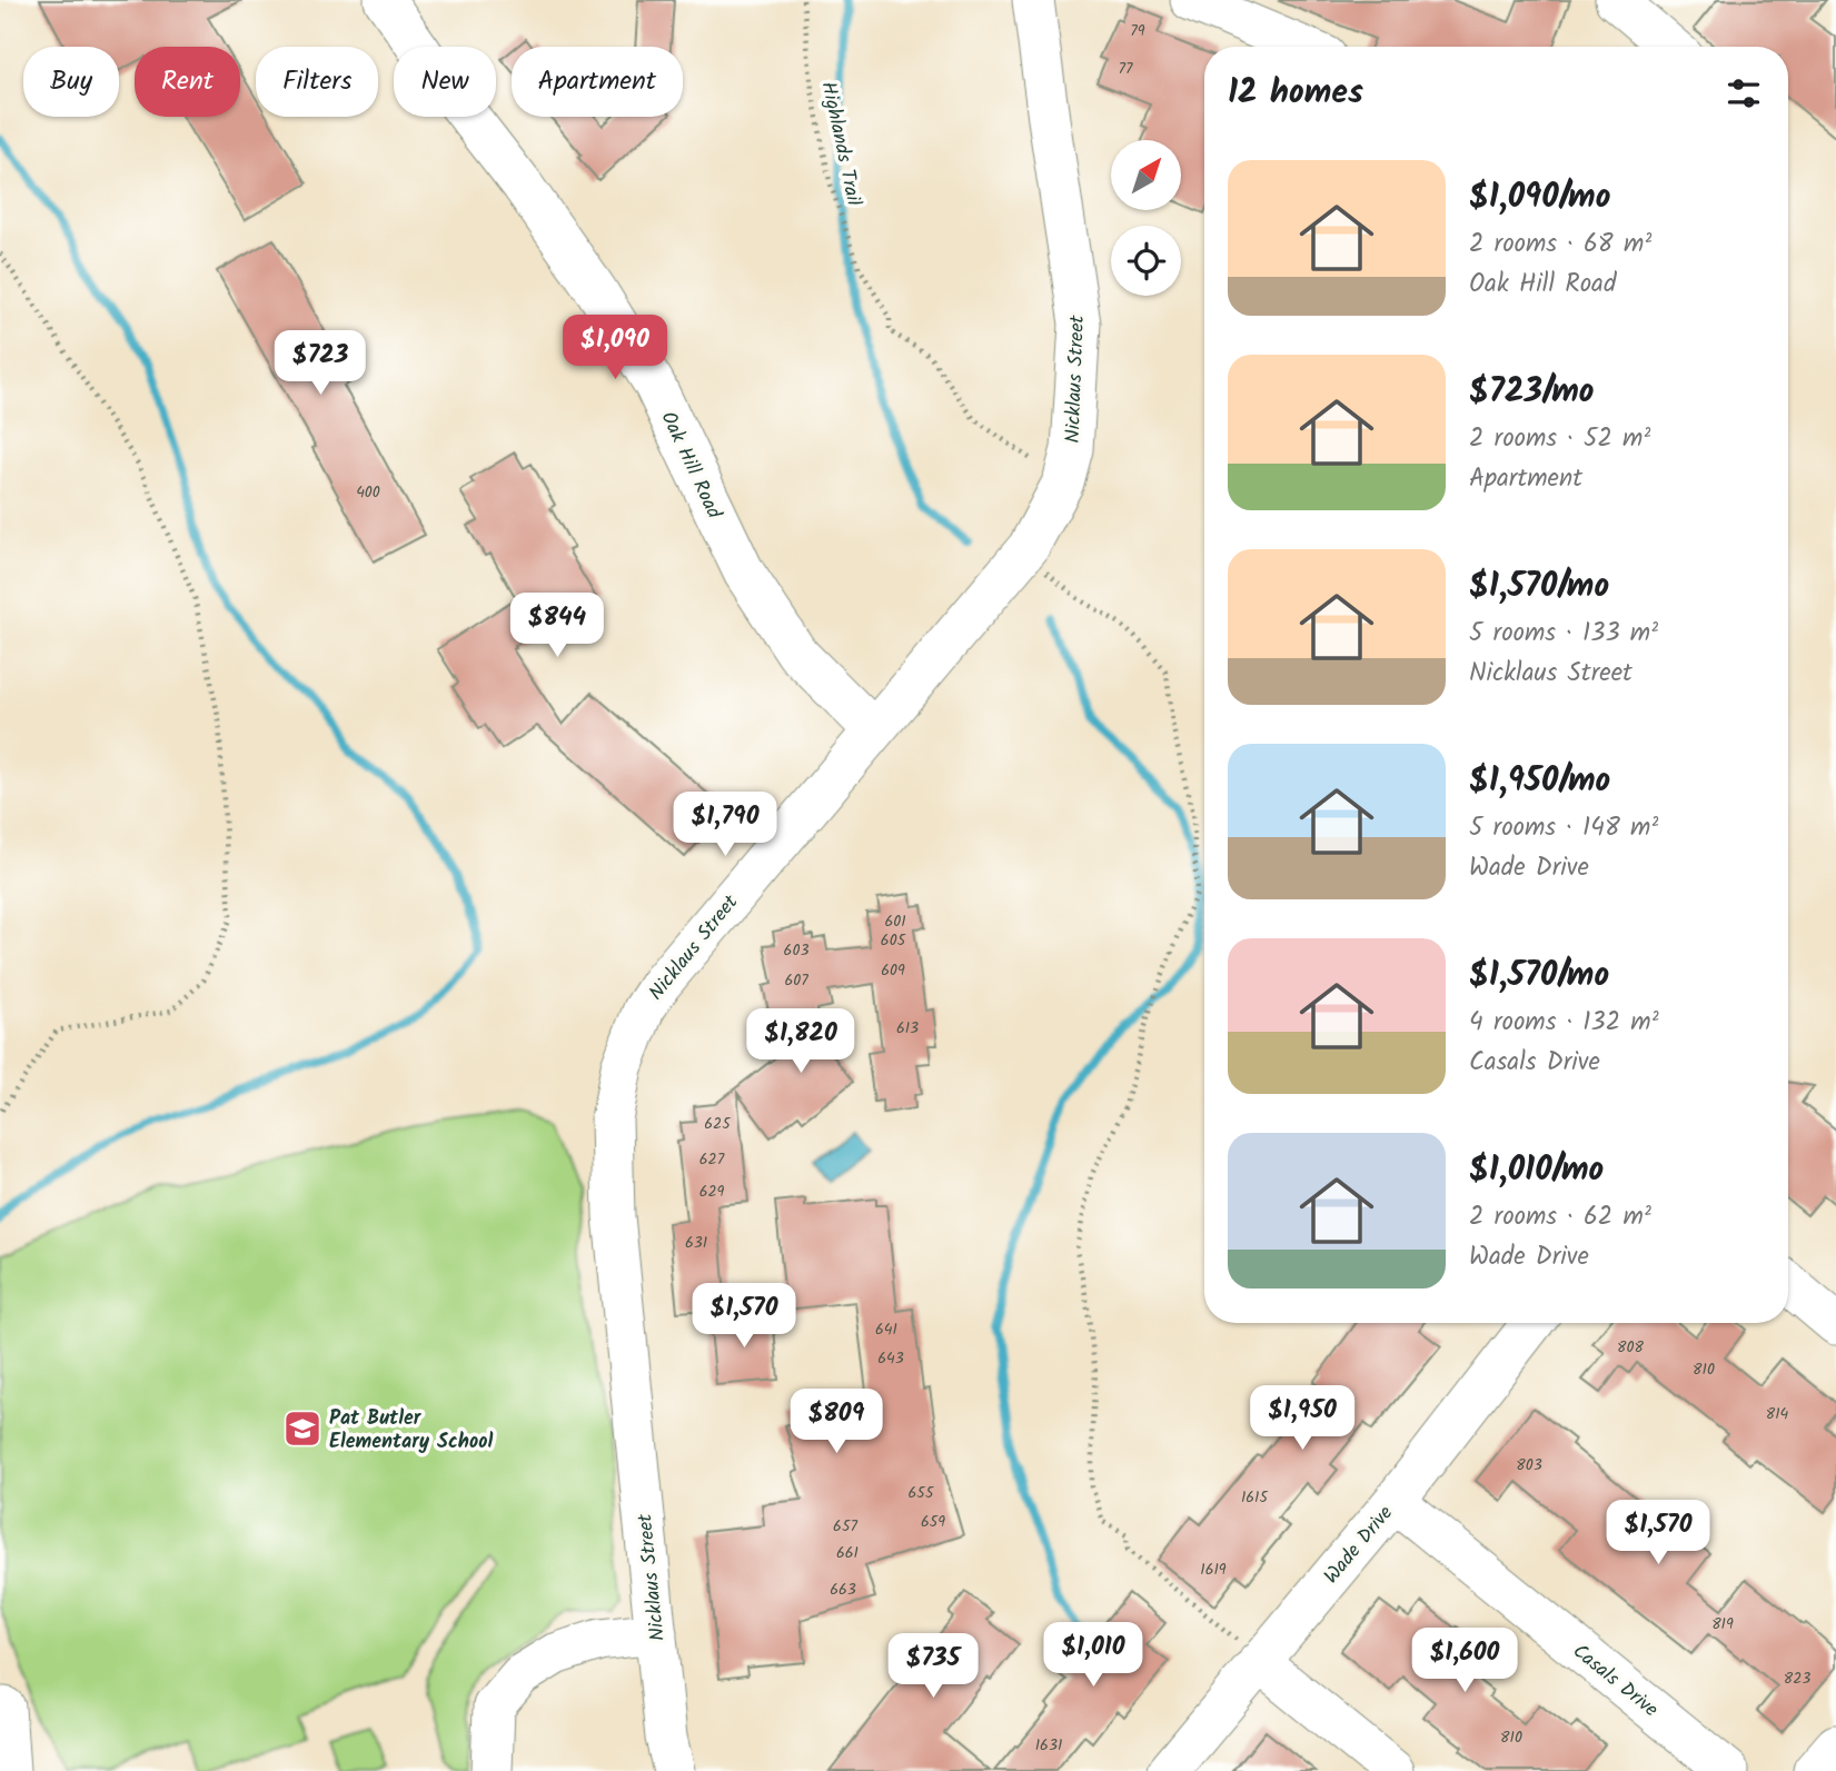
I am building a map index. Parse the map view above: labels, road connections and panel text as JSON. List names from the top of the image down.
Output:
{
  "streets": {
    "street": [
      "Nicklaus Street",
      "Oak Hill Road",
      "Wade Drive",
      "Casals Drive"
    ],
    "path": ["Highlands Trail"]
  },
  "crossings": [
    ["Highlands Trail", "Nicklaus Street"],
    ["Nicklaus Street", "Oak Hill Road"],
    ["Wade Drive", "Casals Drive"]
  ],
  "places": {
    "school or university": ["Pat Butler Elementary School"]
  },
  "house_numbers": [
    "79",
    "77",
    "400",
    "601",
    "605",
    "603",
    "609",
    "607",
    "613",
    "625",
    "627",
    "629",
    "631",
    "641",
    "808",
    "643",
    "810",
    "814",
    "803",
    "655",
    "1615",
    "659",
    "657",
    "661",
    "1619",
    "663",
    "819",
    "823",
    "810",
    "1631"
  ],
  "north": "top right",
  "page": {
    "chip": [
      "Buy",
      "Rent",
      "Filters",
      "New",
      "Apartment"
    ],
    "heading": "12 homes",
    "list": [
      {
        "name": "$1,090/mo",
        "note": "2 rooms · 68 m² · Oak Hill Road"
      },
      {
        "name": "$723/mo",
        "note": "2 rooms · 52 m² · Apartment"
      },
      {
        "name": "$1,570/mo",
        "note": "5 rooms · 133 m² · Nicklaus Street"
      },
      {
        "name": "$1,950/mo",
        "note": "5 rooms · 148 m² · Wade Drive"
      },
      {
        "name": "$1,570/mo",
        "note": "4 rooms · 132 m² · Casals Drive"
      },
      {
        "name": "$1,010/mo",
        "note": "2 rooms · 62 m² · Wade Drive"
      }
    ],
    "price": [
      "$1,090",
      "$723",
      "$844",
      "$1,790",
      "$1,820",
      "$1,570",
      "$1,950",
      "$809",
      "$1,570",
      "$1,010",
      "$1,600",
      "$735"
    ]
  }
}
